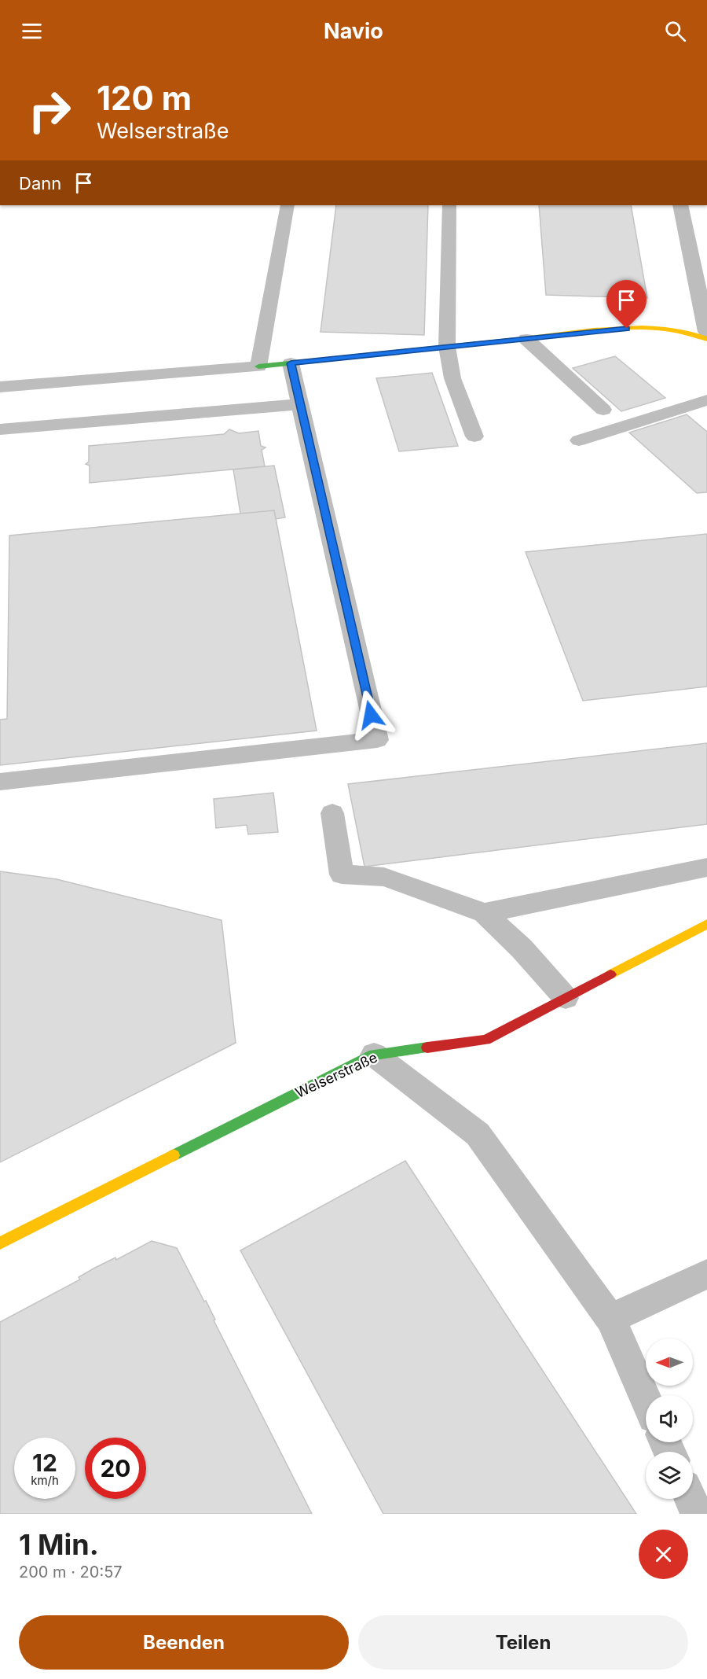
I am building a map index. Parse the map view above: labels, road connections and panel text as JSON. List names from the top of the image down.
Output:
{
  "streets": {
    "main road": ["Welserstraße"]
  },
  "north": "left",
  "page": {
    "header": "Navio",
    "turn": ["120 m", "Welserstraße"],
    "then": "Dann",
    "speed": "12 km/h",
    "limit": "20",
    "heading": ["1 Min.", "200 m · 20:57"],
    "buttons": ["Beenden", "Teilen"]
  }
}
